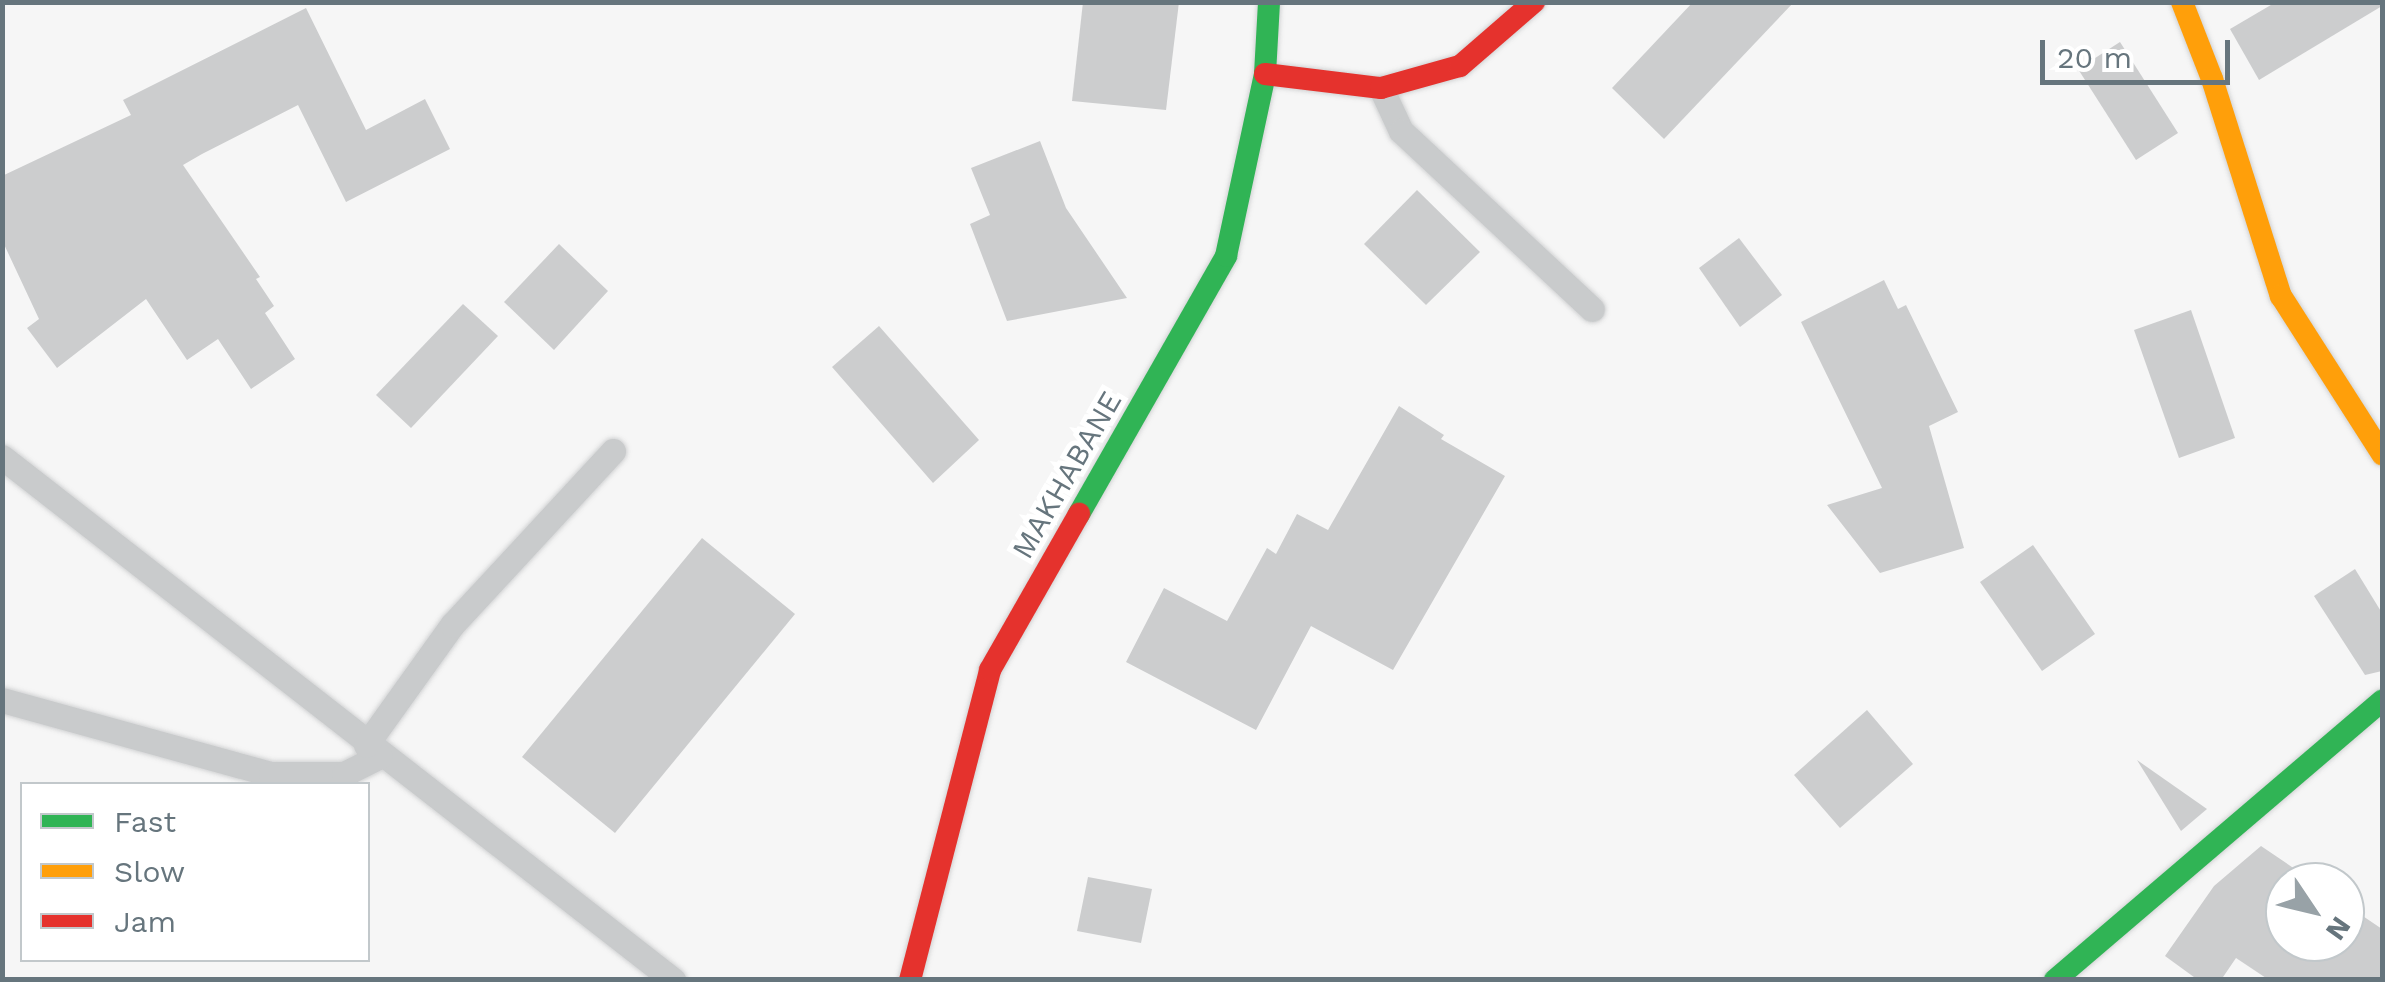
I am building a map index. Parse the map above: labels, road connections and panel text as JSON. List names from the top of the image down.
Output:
{
  "streets": {
    "street": ["MAKHABANE"]
  },
  "legend": ["Fast", "Slow", "Jam"],
  "scale_bar": "20 m",
  "north": "bottom right"
}
